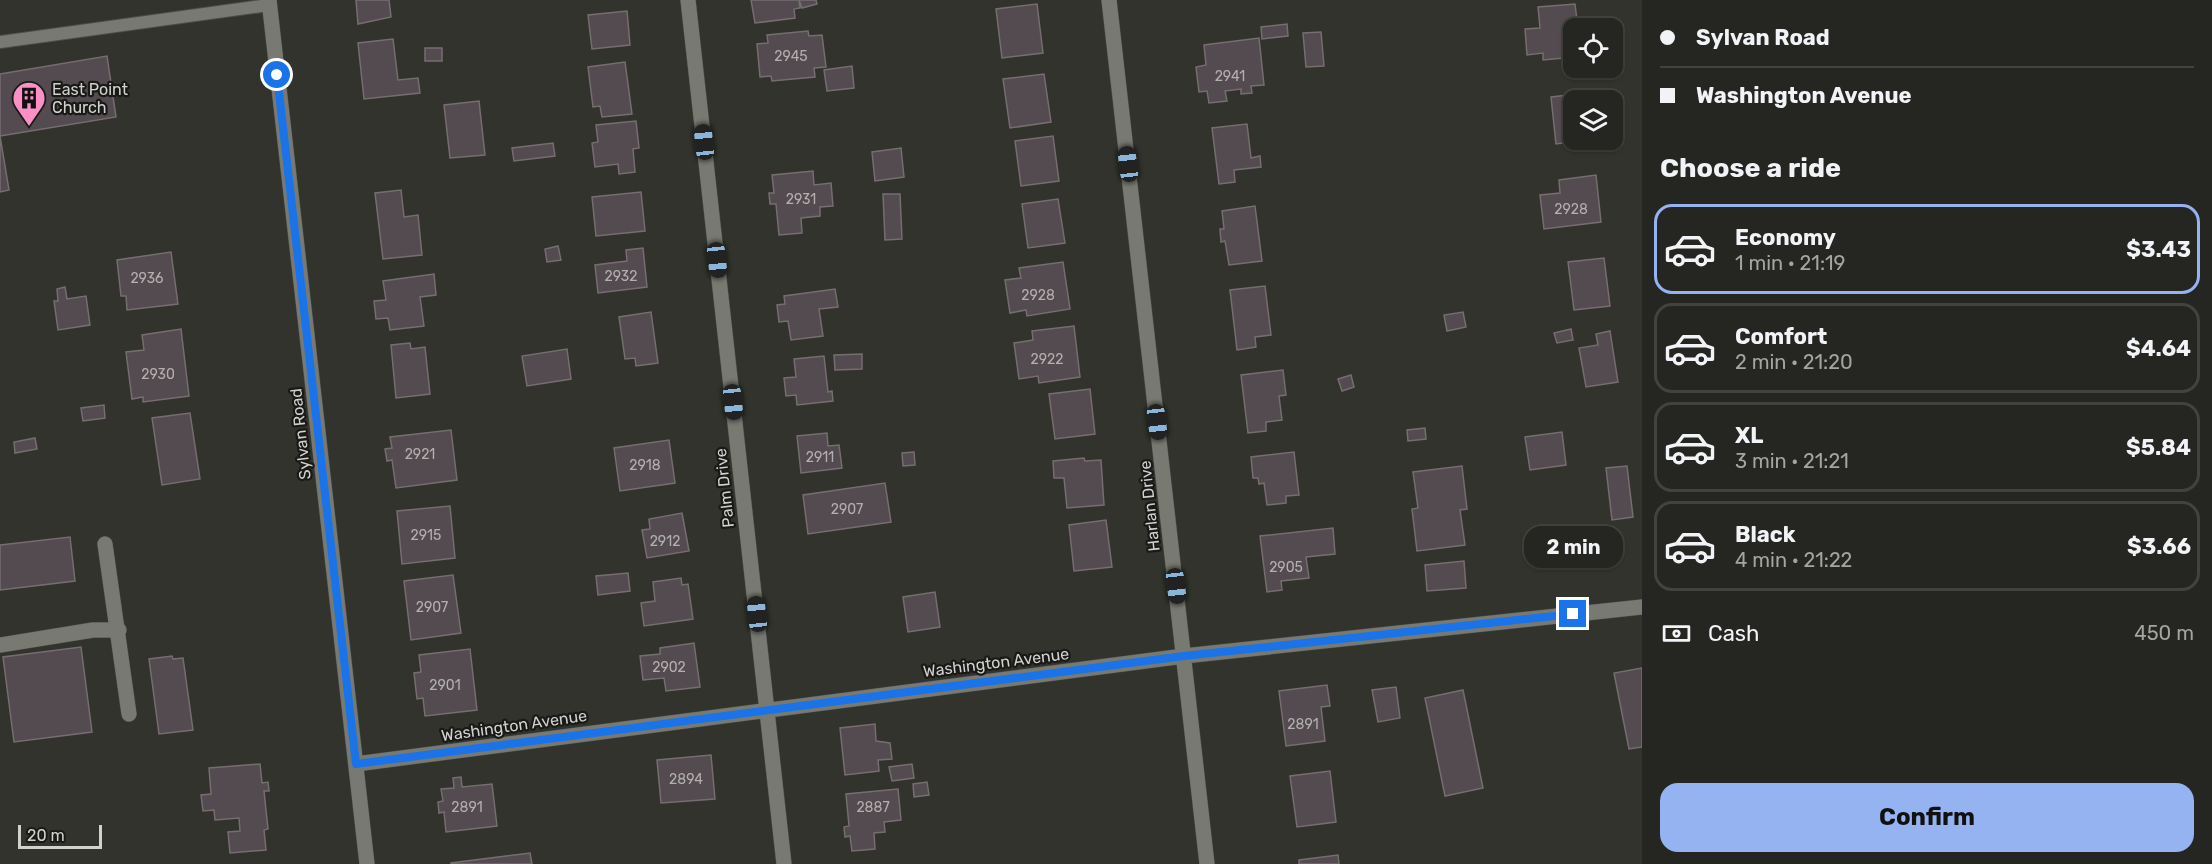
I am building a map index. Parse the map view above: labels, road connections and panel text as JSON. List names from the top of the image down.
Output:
{
  "streets": {
    "street": [
      "Sylvan Road",
      "Palm Drive",
      "Harlan Drive",
      "Washington Avenue"
    ]
  },
  "crossings": [
    ["Sylvan Road", "Washington Avenue"],
    ["Palm Drive", "Washington Avenue"],
    ["Harlan Drive", "Washington Avenue"]
  ],
  "places": {
    "building": ["East Point Church"]
  },
  "house_numbers": [
    "2945",
    "2941",
    "2931",
    "2928",
    "2932",
    "2936",
    "2928",
    "2922",
    "2930",
    "2921",
    "2911",
    "2918",
    "2907",
    "2915",
    "2912",
    "2905",
    "2907",
    "2902",
    "2901",
    "2891",
    "2894",
    "2891",
    "2887"
  ],
  "scale_bar": "20 m",
  "page": {
    "banner": ["Sylvan Road", "Washington Avenue"],
    "heading": "Choose a ride",
    "list": [
      {
        "name": "Economy",
        "note": "1 min · 21:19",
        "value": "$3.43"
      },
      {
        "name": "Comfort",
        "note": "2 min · 21:20",
        "value": "$4.64"
      },
      {
        "name": "XL",
        "note": "3 min · 21:21",
        "value": "$5.84"
      },
      {
        "name": "Black",
        "note": "4 min · 21:22",
        "value": "$3.66"
      }
    ],
    "bubble": "2 min",
    "pay": ["Cash", "450 m"],
    "buttons": "Confirm",
    "scale": "20 m"
  }
}
